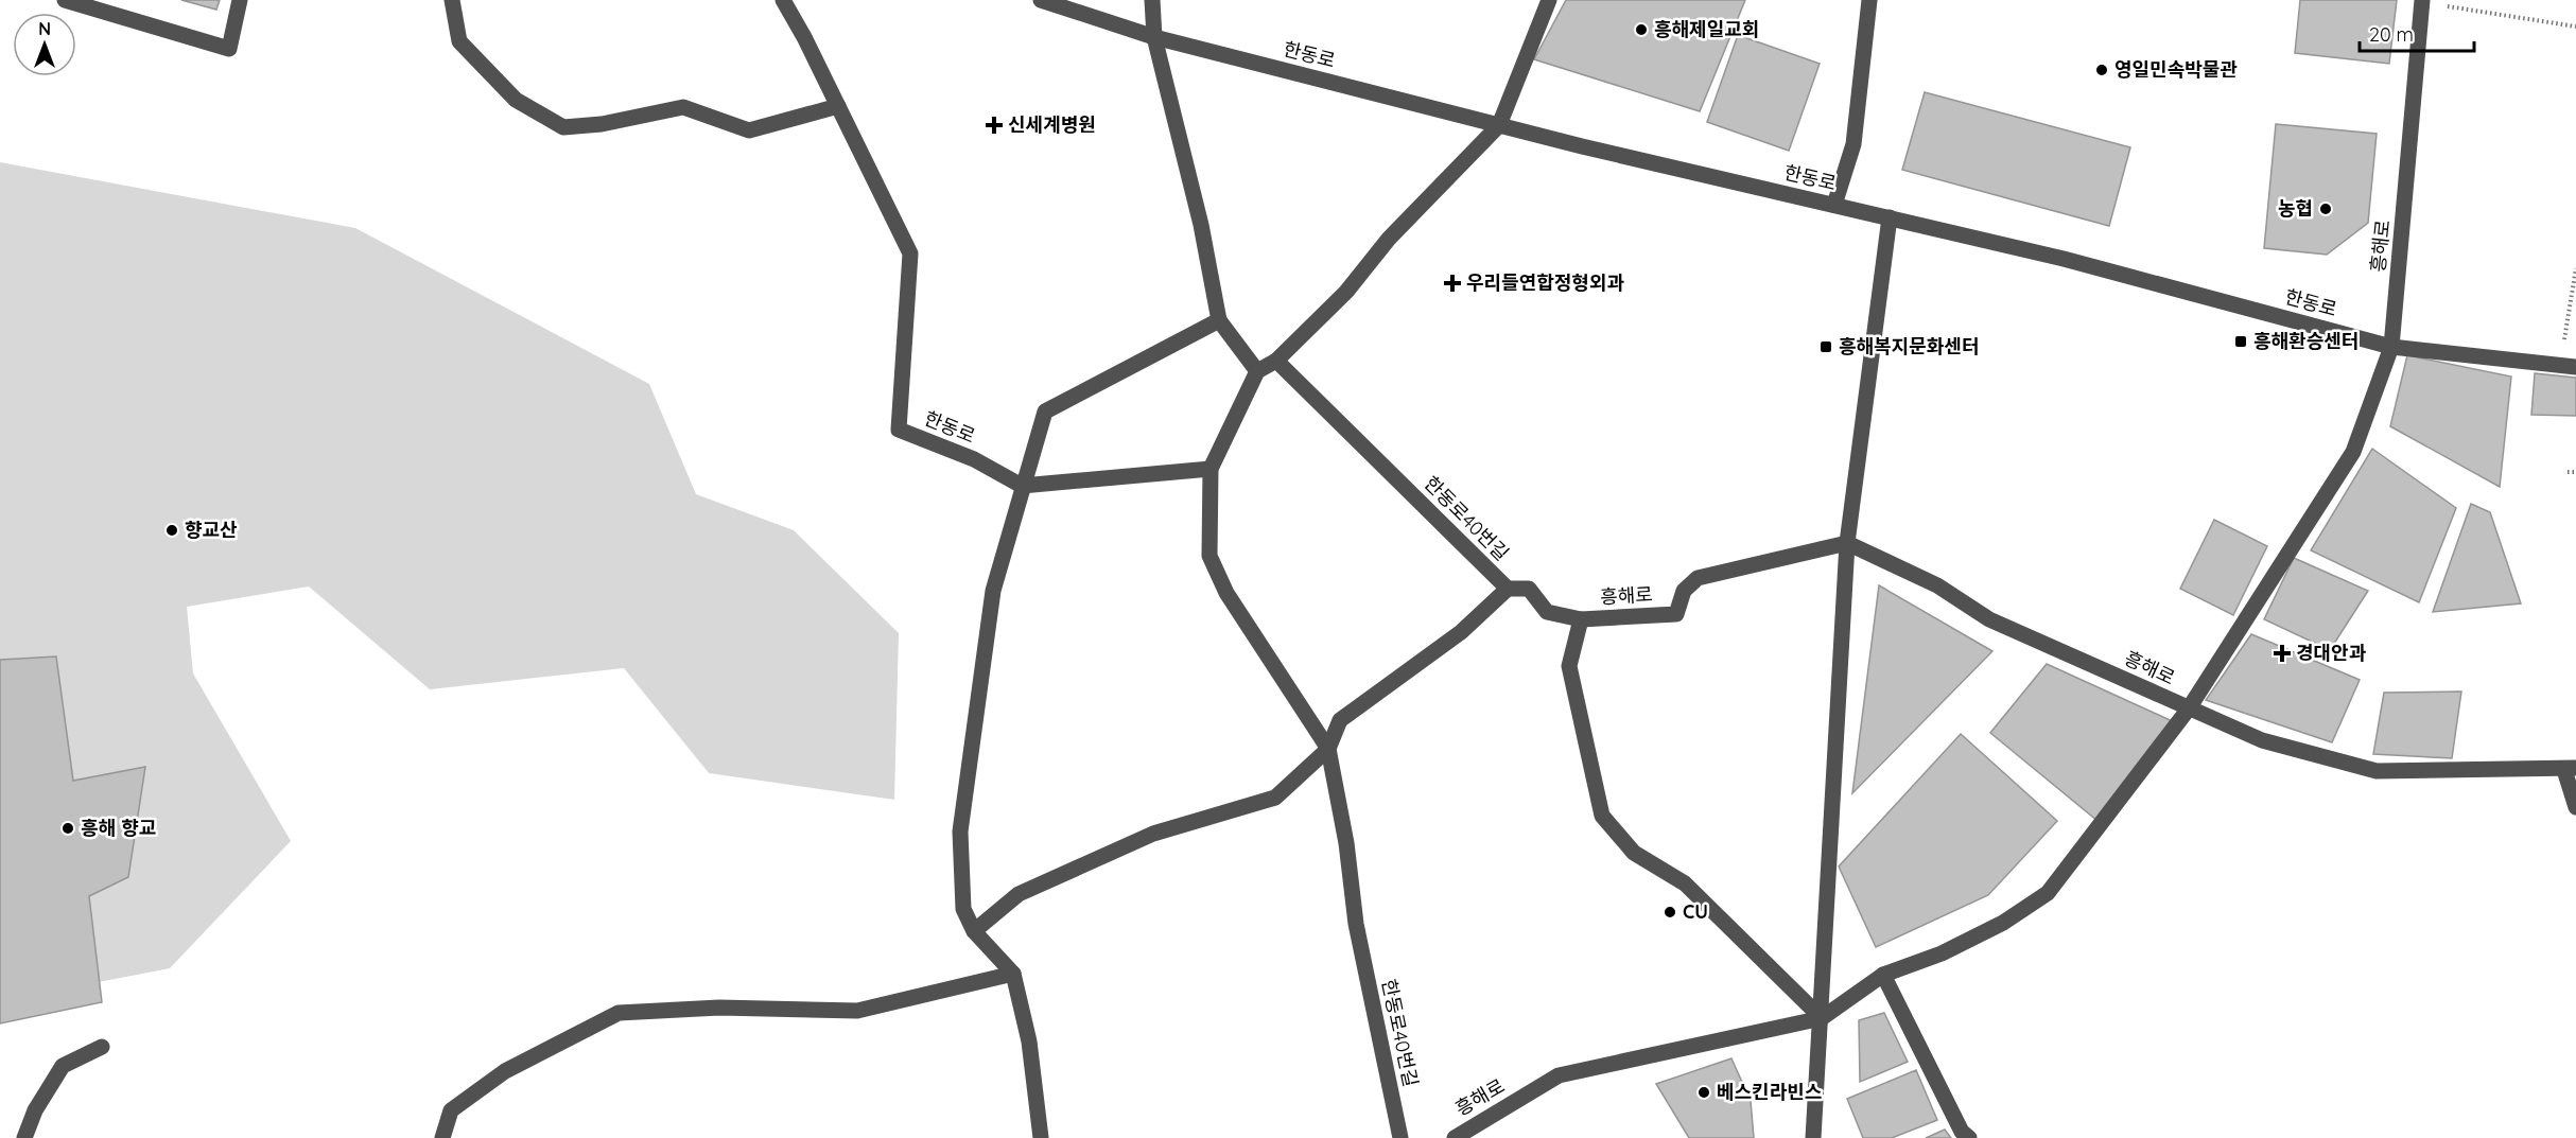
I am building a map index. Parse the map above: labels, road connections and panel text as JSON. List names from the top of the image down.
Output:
{
  "streets": {
    "street": ["한동로", "흥해로", "한동로40번길"]
  },
  "crossings": [
    ["한동로", "흥해로"]
  ],
  "places": {
    "other": [
      "흥해제일교회",
      "영일민속박물관",
      "농협",
      "향교산",
      "흥해 향교",
      "CU",
      "베스킨라빈스"
    ],
    "health": ["신세계병원", "우리들연합정형외과", "경대안과"],
    "transit": ["흥해환승센터", "흥해복지문화센터"]
  },
  "scale_bar": "20 m",
  "north": "top"
}
